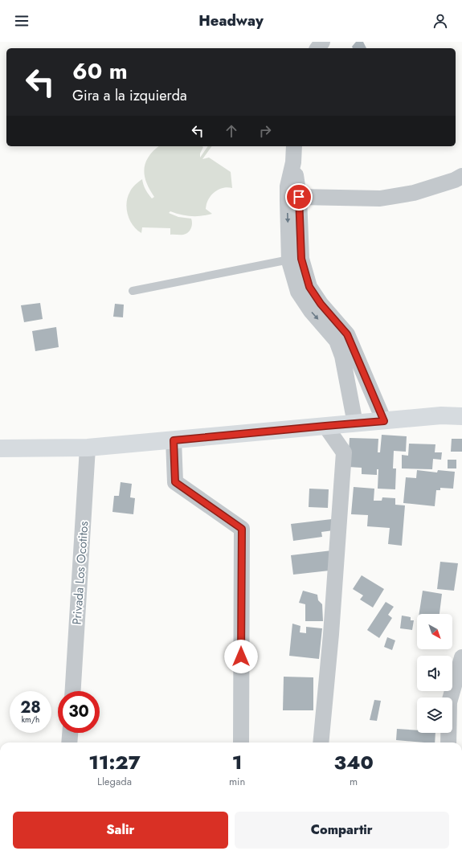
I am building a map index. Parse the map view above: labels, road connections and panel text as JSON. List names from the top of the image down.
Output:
{
  "streets": {
    "street": ["Privada Los Ocotitos"]
  },
  "north": "bottom right",
  "page": {
    "header": "Headway",
    "turn": ["60 m", "Gira a la izquierda"],
    "speed": "28 km/h",
    "limit": "30",
    "eta": [
      "11:27",
      "Llegada",
      "1",
      "min",
      "340",
      "m"
    ],
    "buttons": ["Salir", "Compartir"]
  }
}
